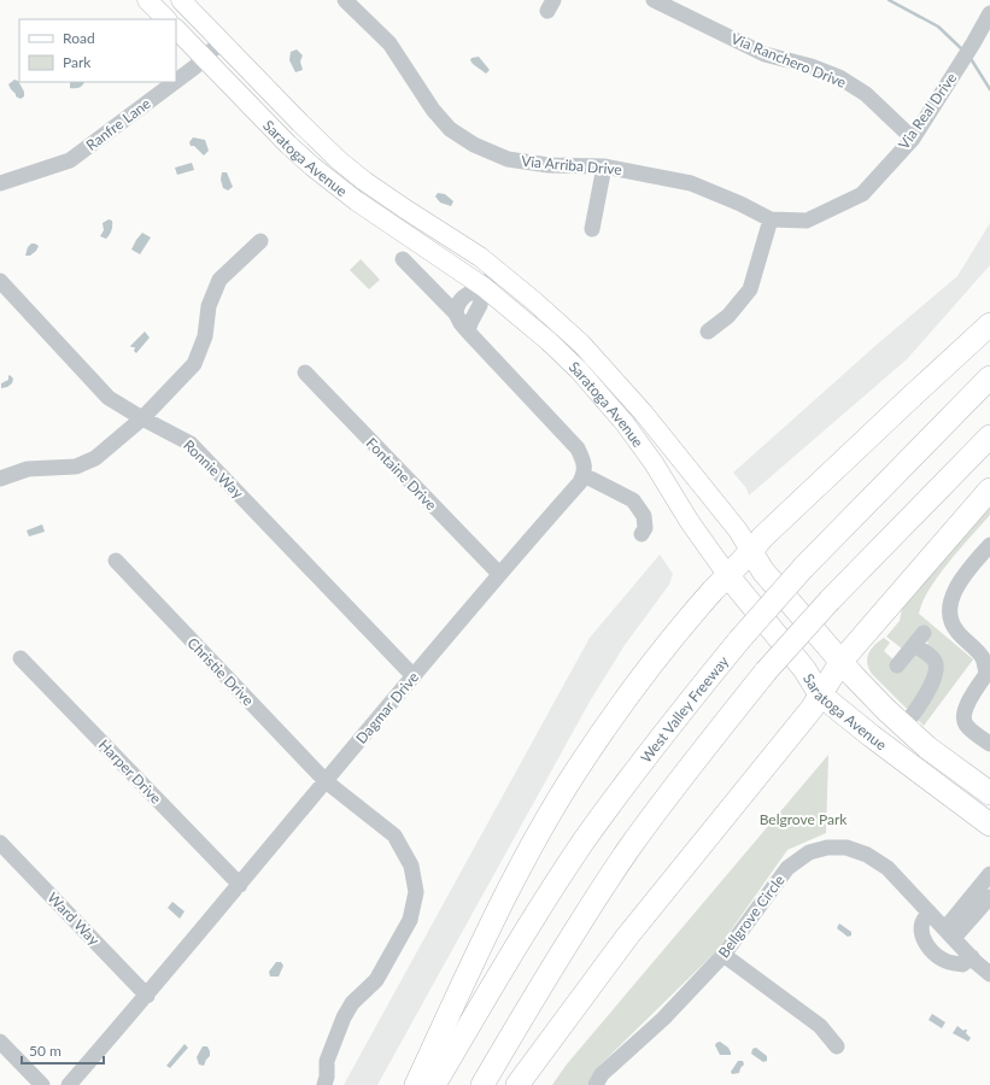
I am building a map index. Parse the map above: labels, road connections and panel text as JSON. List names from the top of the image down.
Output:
{
  "streets": {
    "highway": ["Saratoga Avenue", "West Valley Freeway"],
    "street": [
      "Via Ranchero Drive",
      "Via Real Drive",
      "Ranfre Lane",
      "Via Arriba Drive",
      "Ronnie Way",
      "Fontaine Drive",
      "Christie Drive",
      "Dagmar Drive",
      "Harper Drive",
      "Bellgrove Circle",
      "Ward Way"
    ]
  },
  "crossings": [
    ["Via Ranchero Drive", "Via Real Drive"],
    ["Via Real Drive", "Via Arriba Drive"],
    ["Ranfre Lane", "Saratoga Avenue"],
    ["Ronnie Way", "Dagmar Drive"],
    ["Fontaine Drive", "Dagmar Drive"],
    ["Christie Drive", "Dagmar Drive"],
    ["Dagmar Drive", "Harper Drive"],
    ["Dagmar Drive", "Ward Way"]
  ],
  "parks": ["Belgrove Park"],
  "legend": ["Road", "Park"],
  "scale_bar": "50 m"
}
